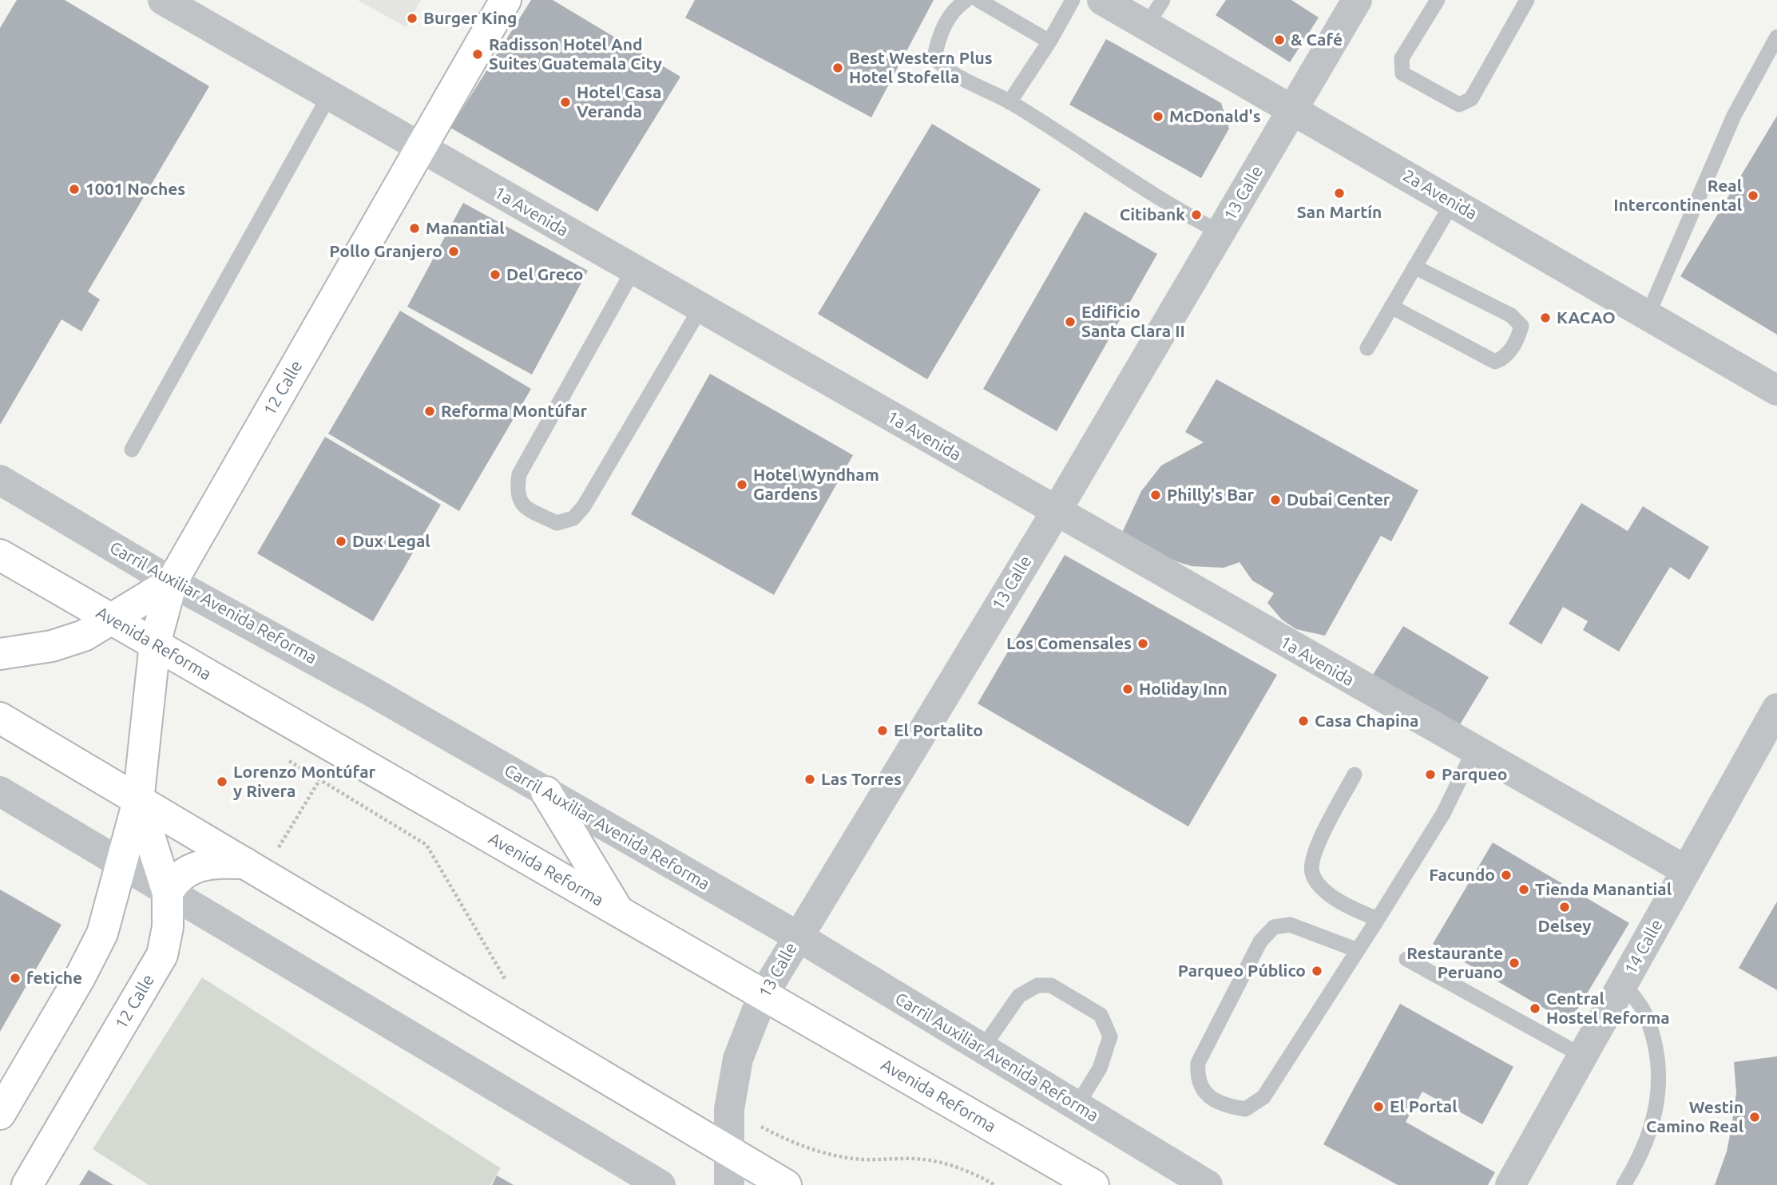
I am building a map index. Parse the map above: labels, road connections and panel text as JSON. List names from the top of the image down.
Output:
{
  "streets": {
    "main road": ["12 Calle", "Avenida Reforma"],
    "street": [
      "13 Calle",
      "2a Avenida",
      "1a Avenida",
      "Carril Auxiliar Avenida Reforma",
      "14 Calle"
    ]
  },
  "crossings": [
    ["13 Calle", "2a Avenida"],
    ["13 Calle", "1a Avenida"],
    ["13 Calle", "Carril Auxiliar Avenida Reforma"],
    ["13 Calle", "Avenida Reforma"],
    ["1a Avenida", "12 Calle"],
    ["1a Avenida", "14 Calle"],
    ["12 Calle", "Carril Auxiliar Avenida Reforma"],
    ["12 Calle", "Avenida Reforma"]
  ],
  "places": [
    "Burger King",
    "& Café",
    "Radisson Hotel And Suites Guatemala City",
    "Best Western Plus Hotel Stofella",
    "Hotel Casa Veranda",
    "McDonald's",
    "1001 Noches",
    "San Martín",
    "Real Intercontinental",
    "Citibank",
    "Manantial",
    "Pollo Granjero",
    "Del Greco",
    "KACAO",
    "Edificio Santa Clara II",
    "Reforma Montúfar",
    "Hotel Wyndham Gardens",
    "Philly's Bar",
    "Dubai Center",
    "Dux Legal",
    "Los Comensales",
    "Holiday Inn",
    "Casa Chapina",
    "El Portalito",
    "Parqueo",
    "Las Torres",
    "Lorenzo Montúfar y Rivera",
    "Facundo",
    "Tienda Manantial",
    "Delsey",
    "Restaurante Peruano",
    "Parqueo Público",
    "fetiche",
    "Central Hostel Reforma",
    "El Portal",
    "Westin Camino Real"
  ]
}
